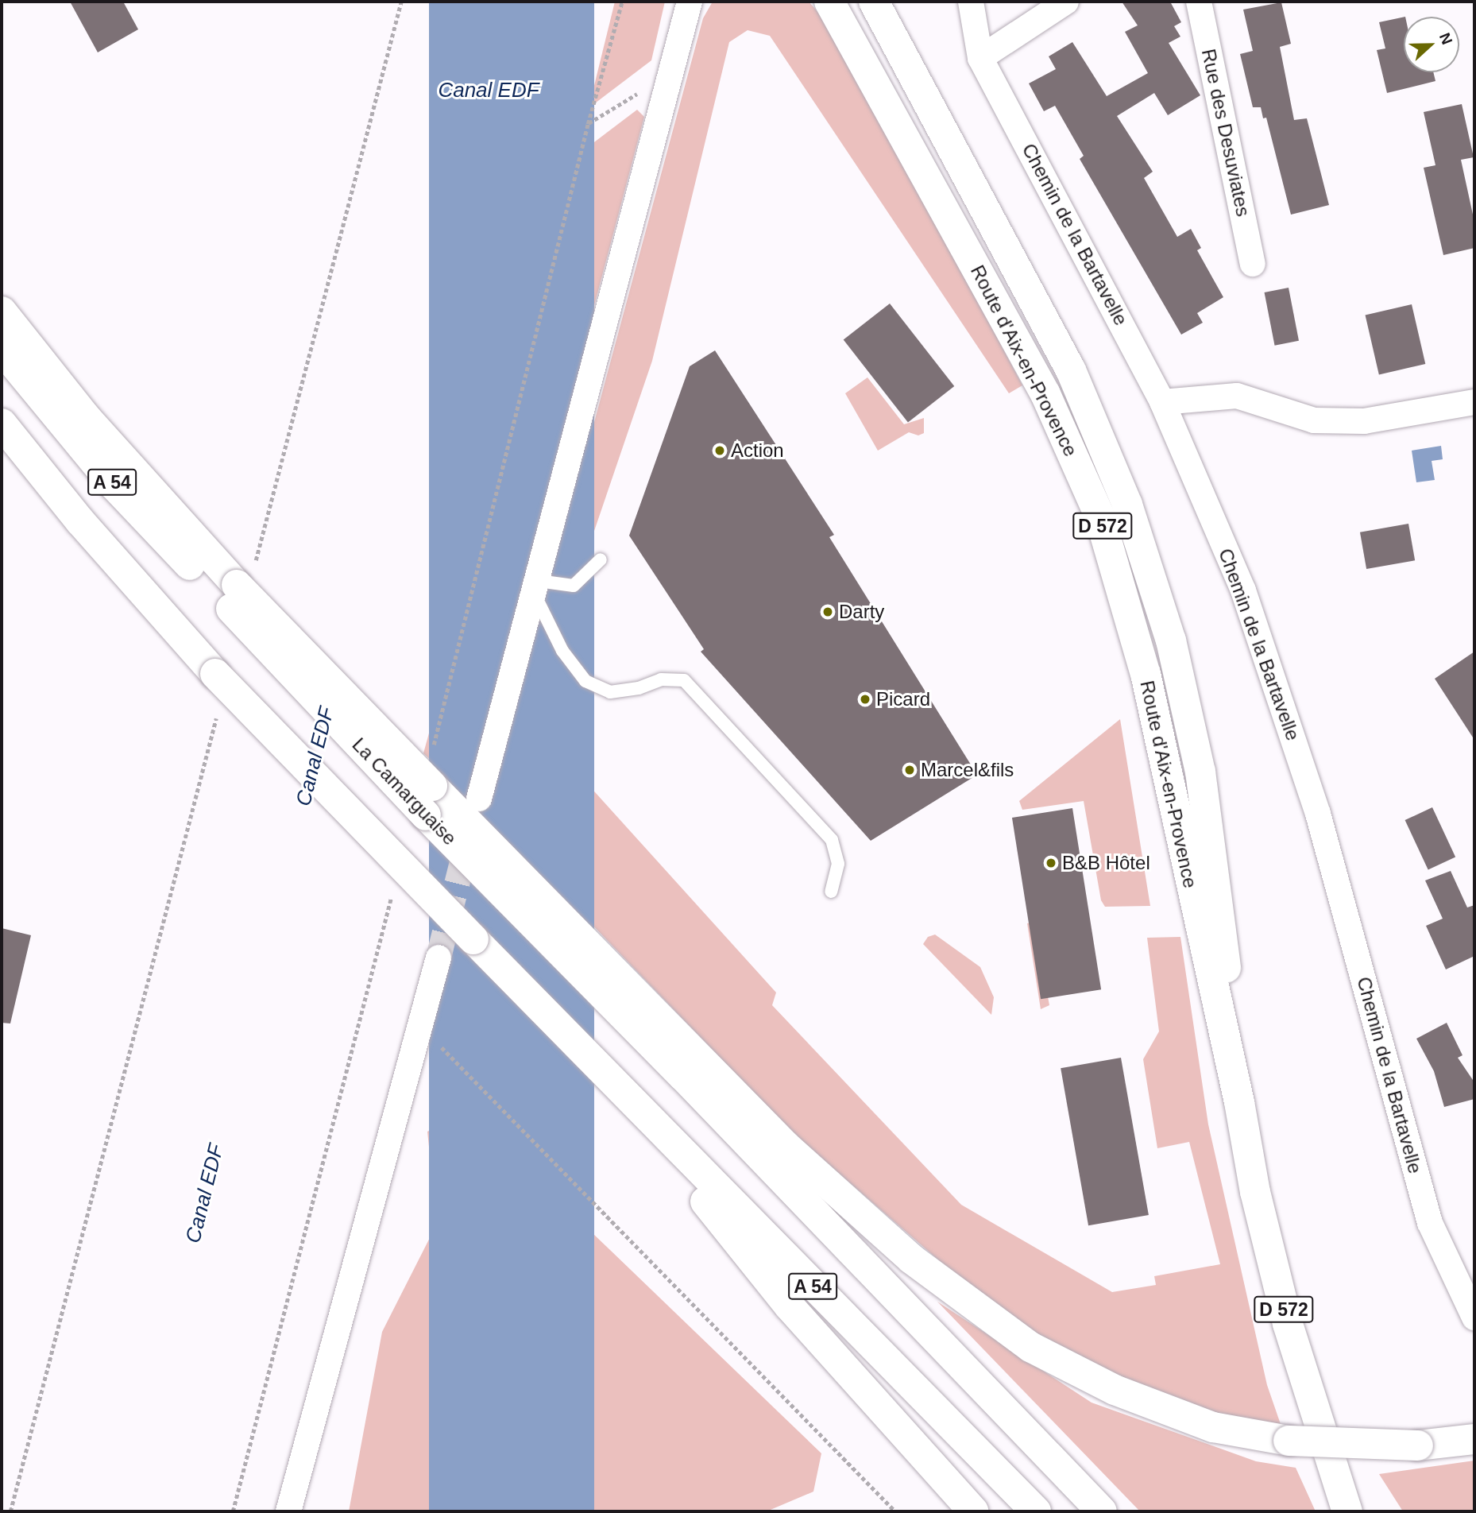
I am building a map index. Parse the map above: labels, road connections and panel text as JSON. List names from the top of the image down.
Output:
{
  "streets": {
    "main road": [
      "Route d'Aix-en-Provence",
      "A 54",
      "D 572",
      "La Camarguaise"
    ],
    "street": ["Rue des Desuviates", "Chemin de la Bartavelle"]
  },
  "water": ["Canal EDF"],
  "places": [
    "Action",
    "Darty",
    "Picard",
    "Marcel&fils",
    "B&B Hôtel"
  ],
  "north": "right"
}
